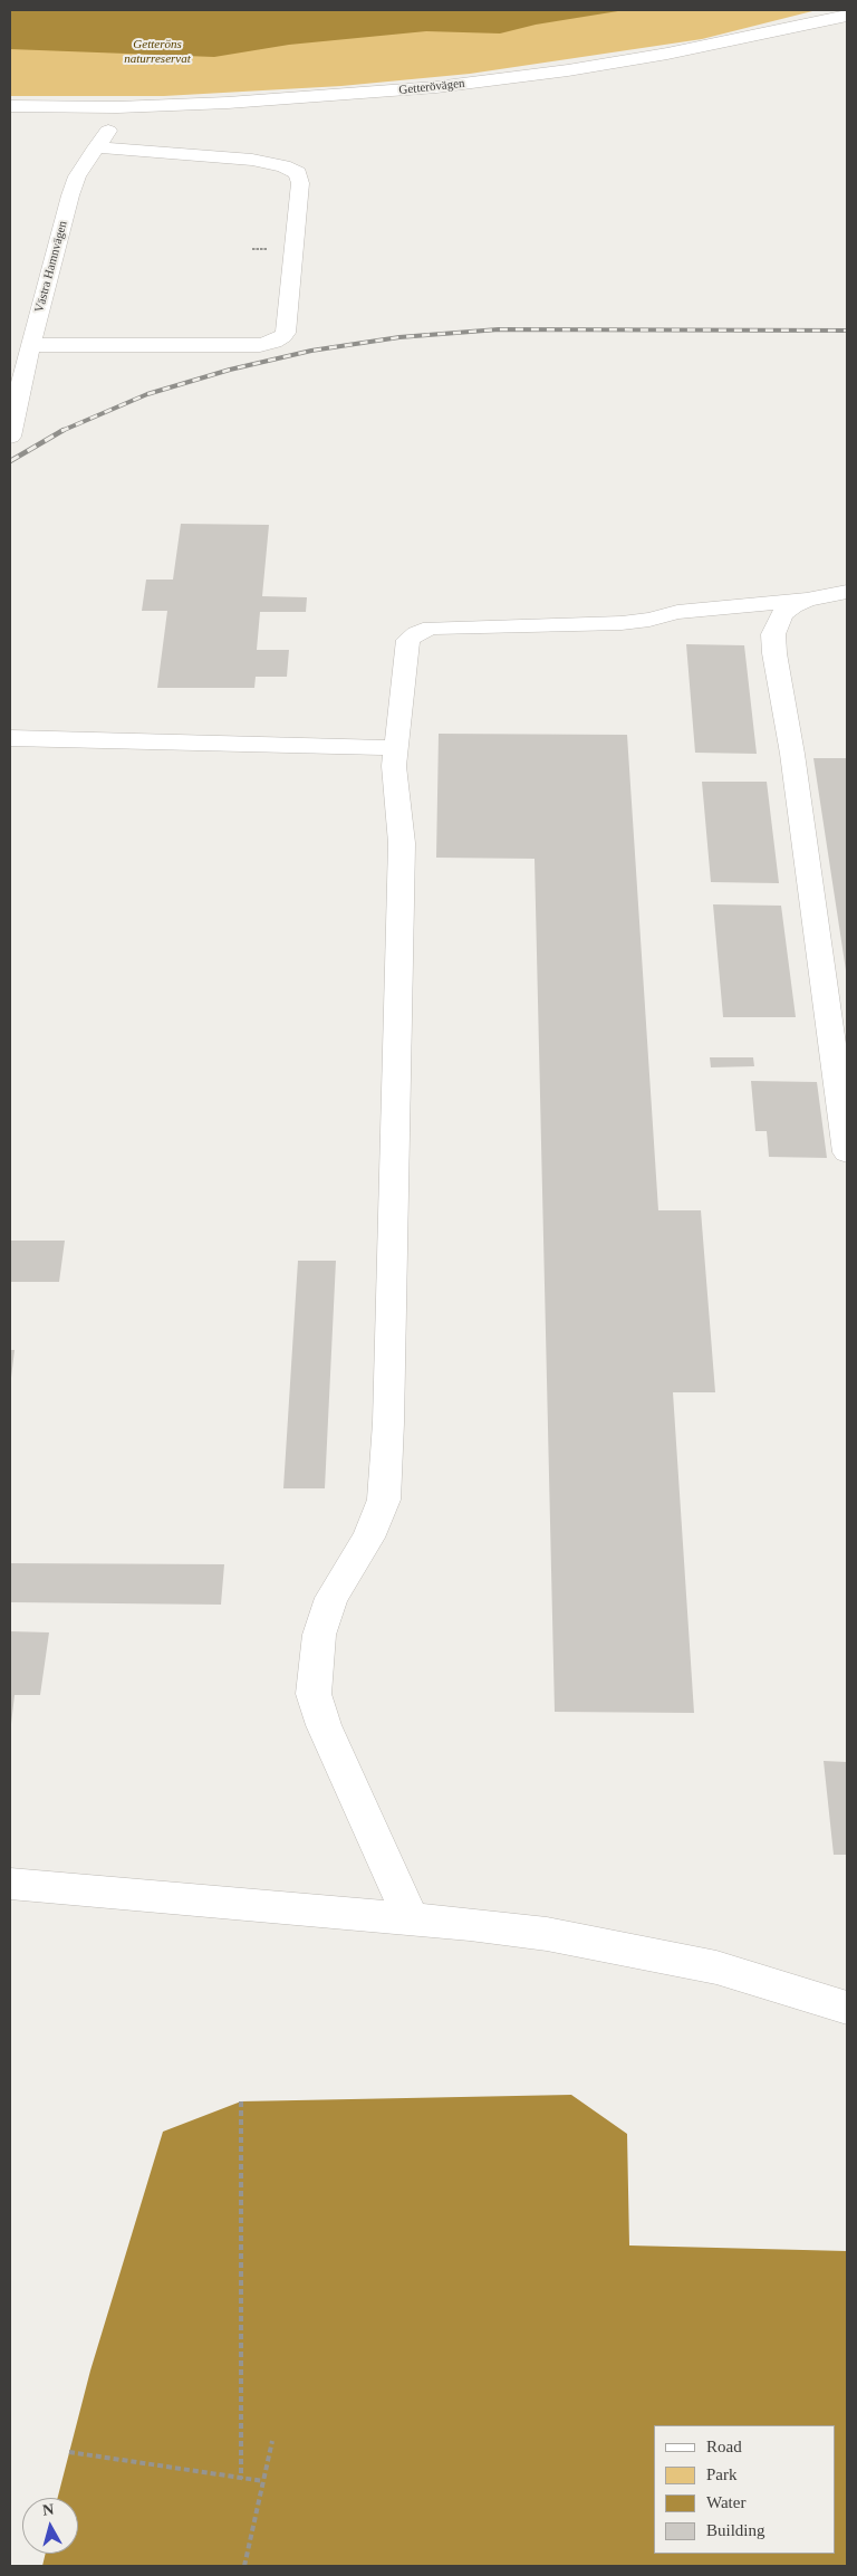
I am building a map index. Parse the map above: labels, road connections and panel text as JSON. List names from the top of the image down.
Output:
{
  "streets": {
    "street": ["Getterövägen", "Västra Hamnvägen"]
  },
  "crossings": [
    ["Getterövägen", "Västra Hamnvägen"]
  ],
  "parks": ["Getteröns naturreservat"],
  "legend": [
    "Road",
    "Park",
    "Water",
    "Building"
  ],
  "north": "top"
}
